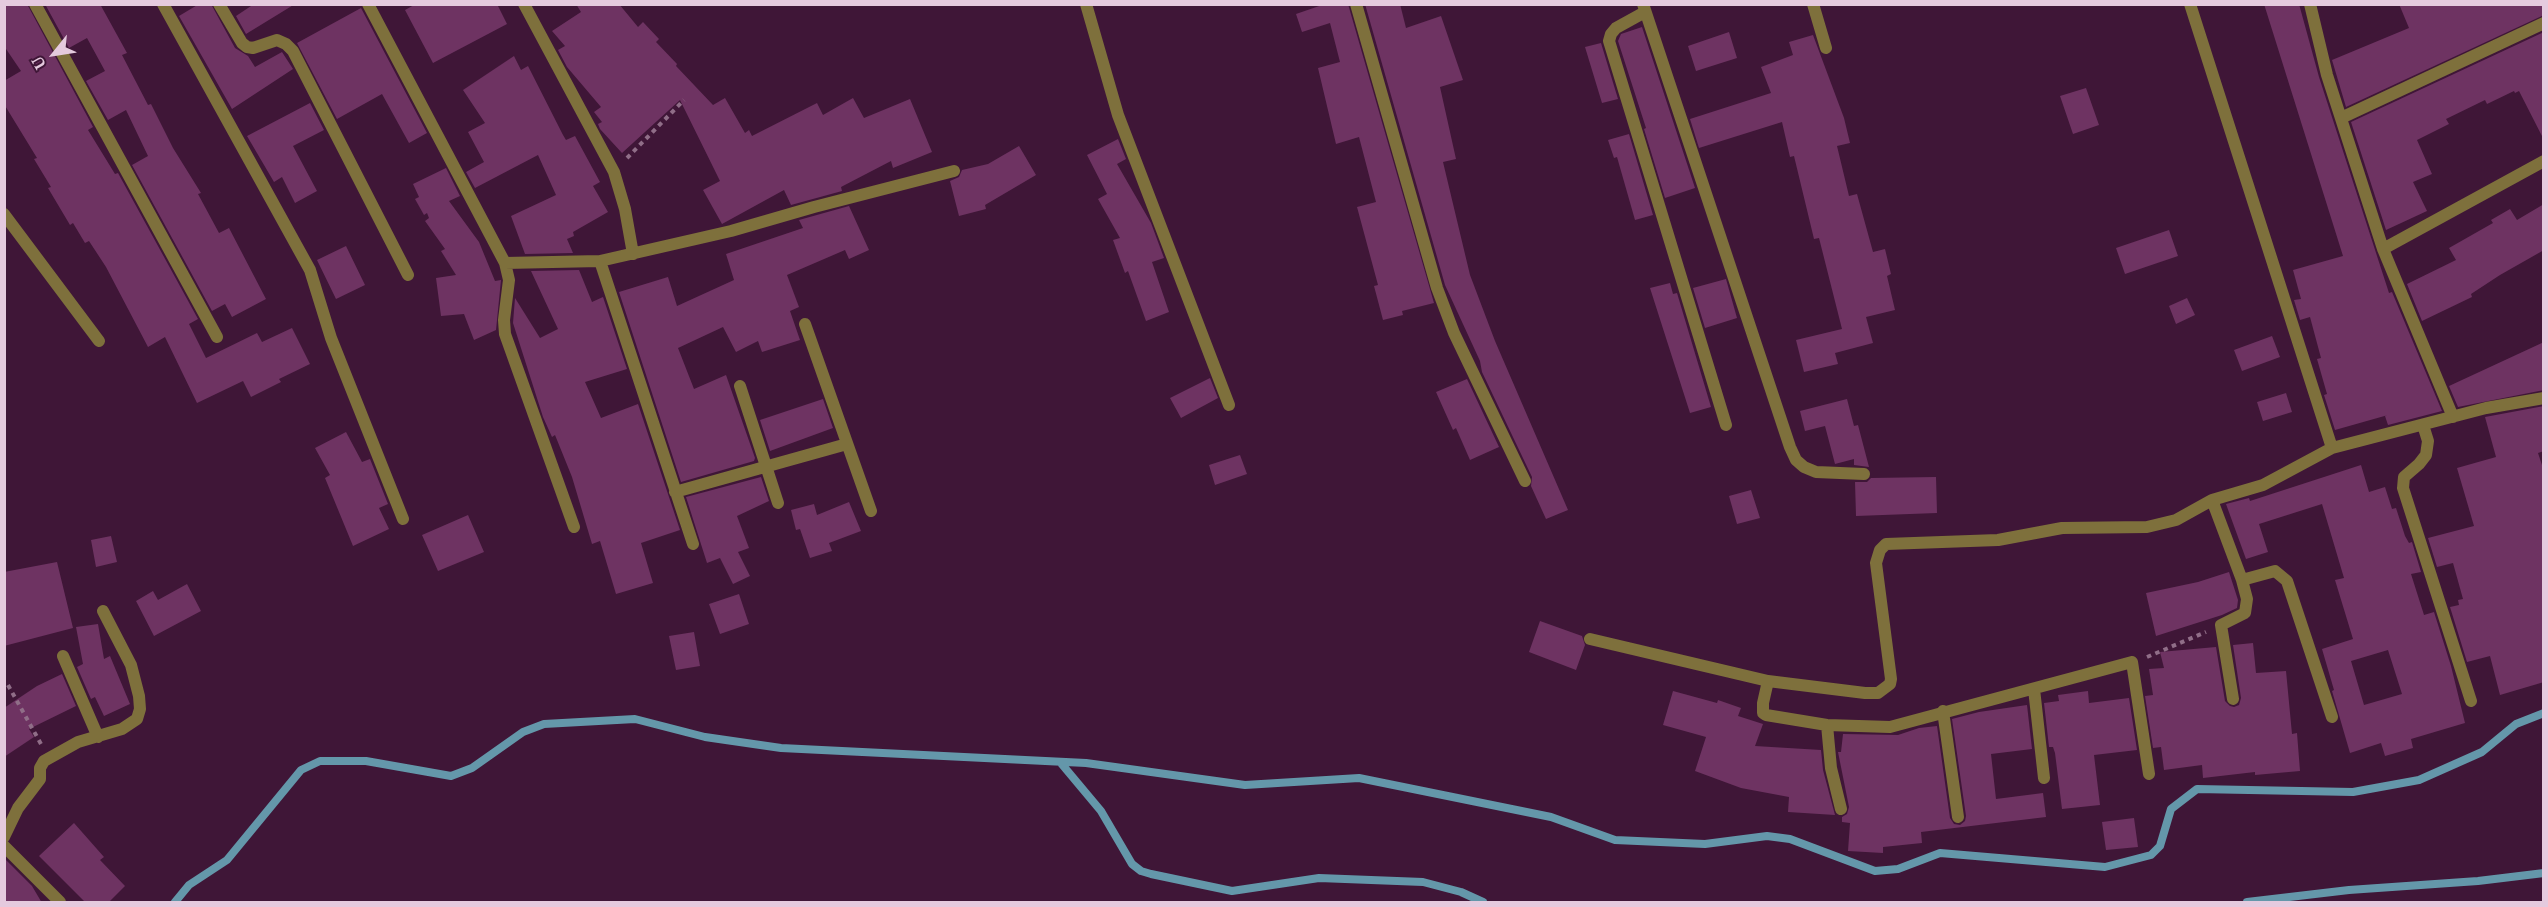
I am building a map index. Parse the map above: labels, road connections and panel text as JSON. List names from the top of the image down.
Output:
{
  "north": "bottom left"
}
